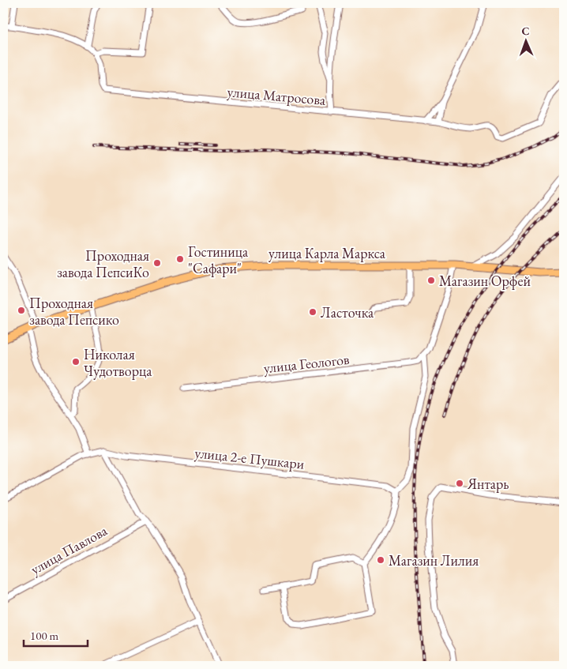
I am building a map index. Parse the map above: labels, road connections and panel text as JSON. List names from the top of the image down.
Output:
{
  "streets": {
    "main road": ["улица Карла Маркса"],
    "street": [
      "улица Матросова",
      "улица Геологов",
      "улица 2-е Пушкари",
      "улица Павлова"
    ]
  },
  "places": [
    "Гостиница \"Сафари\"",
    "Проходная завода ПепсиКо",
    "Магазин Орфей",
    "Проходная завода Пепсико",
    "Ласточка",
    "Николая Чудотворца",
    "Янтарь",
    "Магазин Лилия"
  ],
  "scale_bar": "100 m",
  "north": "top"
}
